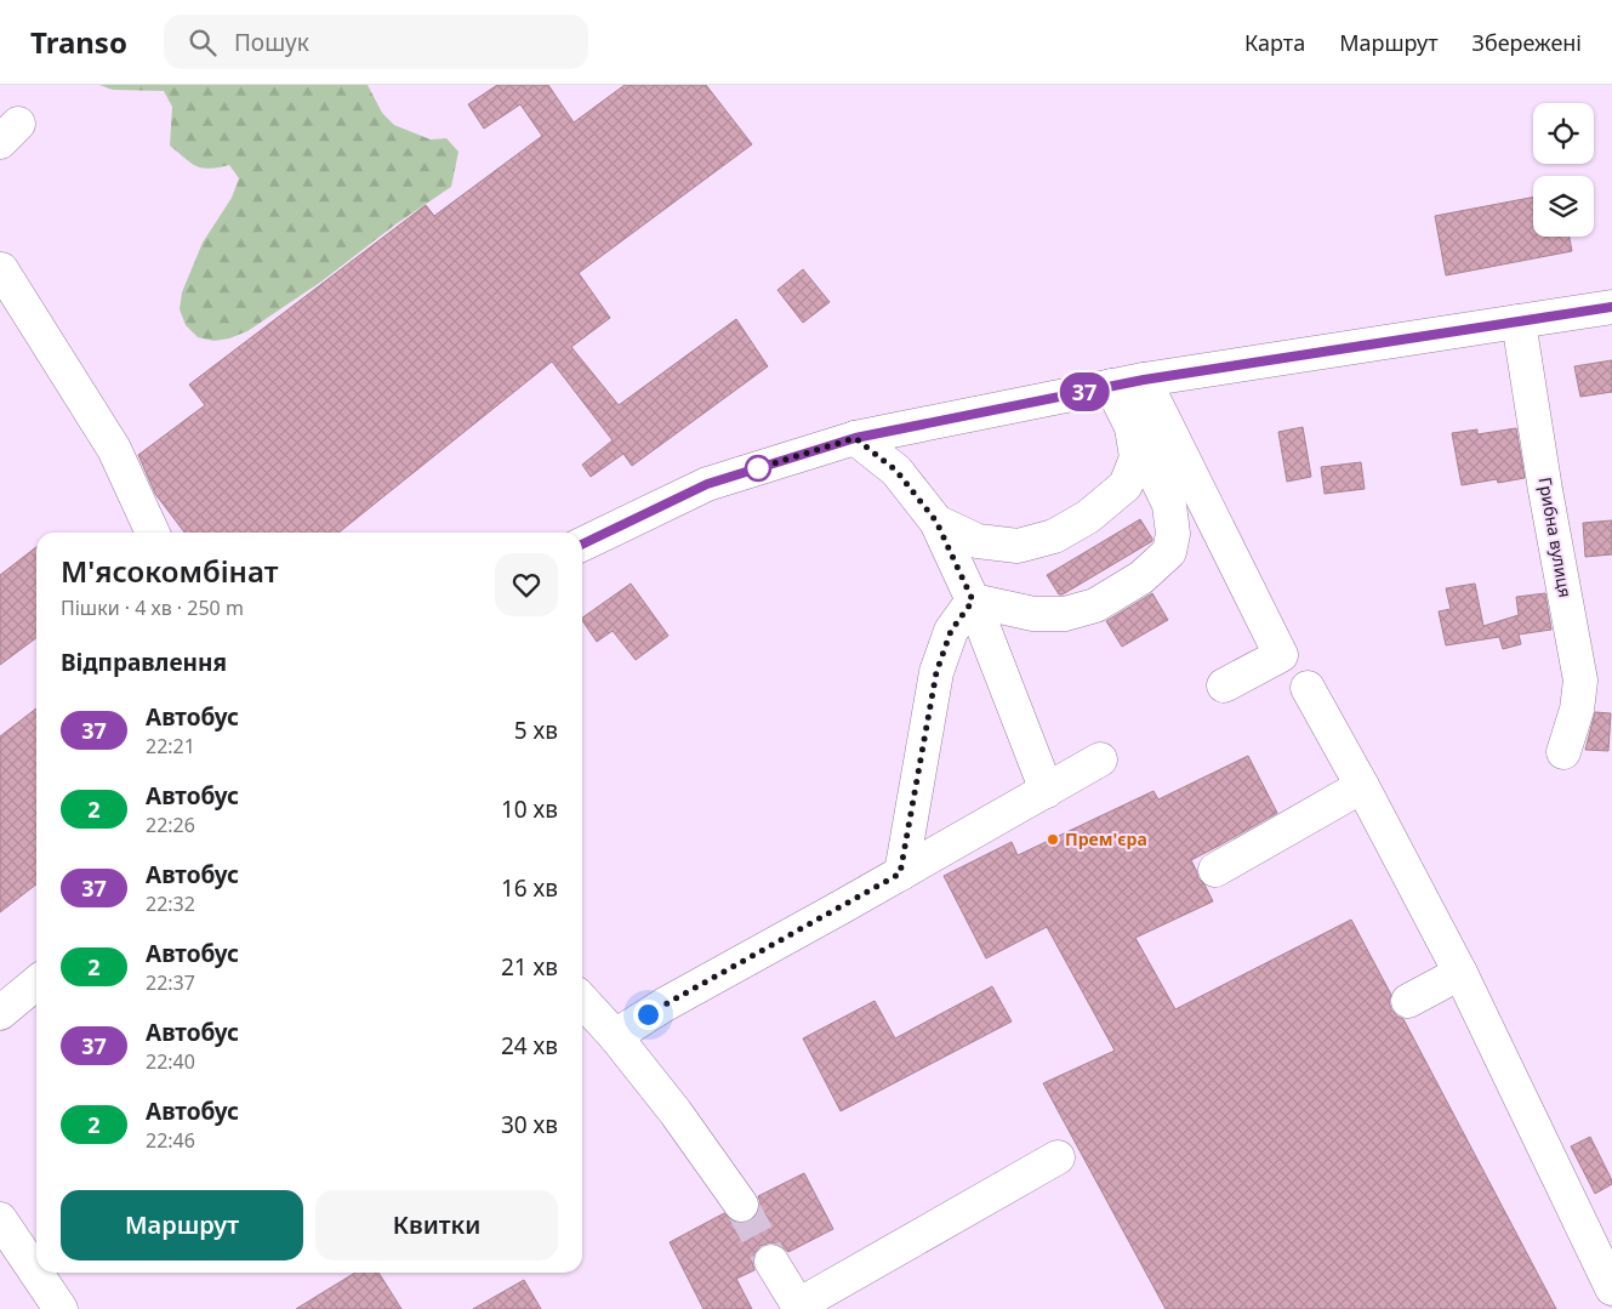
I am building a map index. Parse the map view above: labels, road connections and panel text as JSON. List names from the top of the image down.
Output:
{
  "streets": {
    "main road": ["Грибна вулиця"]
  },
  "places": ["Прем'єра"],
  "lines": ["bus line 37"],
  "page": {
    "header": "Transo",
    "search": "Пошук",
    "nav": ["Карта", "Маршрут", "Збережені"],
    "on_map": "37",
    "heading": [
      ["М'ясокомбінат", "Пішки · 4 хв · 250 m"],
      "Відправлення"
    ],
    "list": [
      {
        "mark": "37",
        "name": "Автобус",
        "note": "22:21",
        "value": "5 хв"
      },
      {
        "mark": "2",
        "name": "Автобус",
        "note": "22:26",
        "value": "10 хв"
      },
      {
        "mark": "37",
        "name": "Автобус",
        "note": "22:32",
        "value": "16 хв"
      },
      {
        "mark": "2",
        "name": "Автобус",
        "note": "22:37",
        "value": "21 хв"
      },
      {
        "mark": "37",
        "name": "Автобус",
        "note": "22:40",
        "value": "24 хв"
      },
      {
        "mark": "2",
        "name": "Автобус",
        "note": "22:46",
        "value": "30 хв"
      }
    ],
    "buttons": ["Маршрут", "Квитки"]
  }
}
